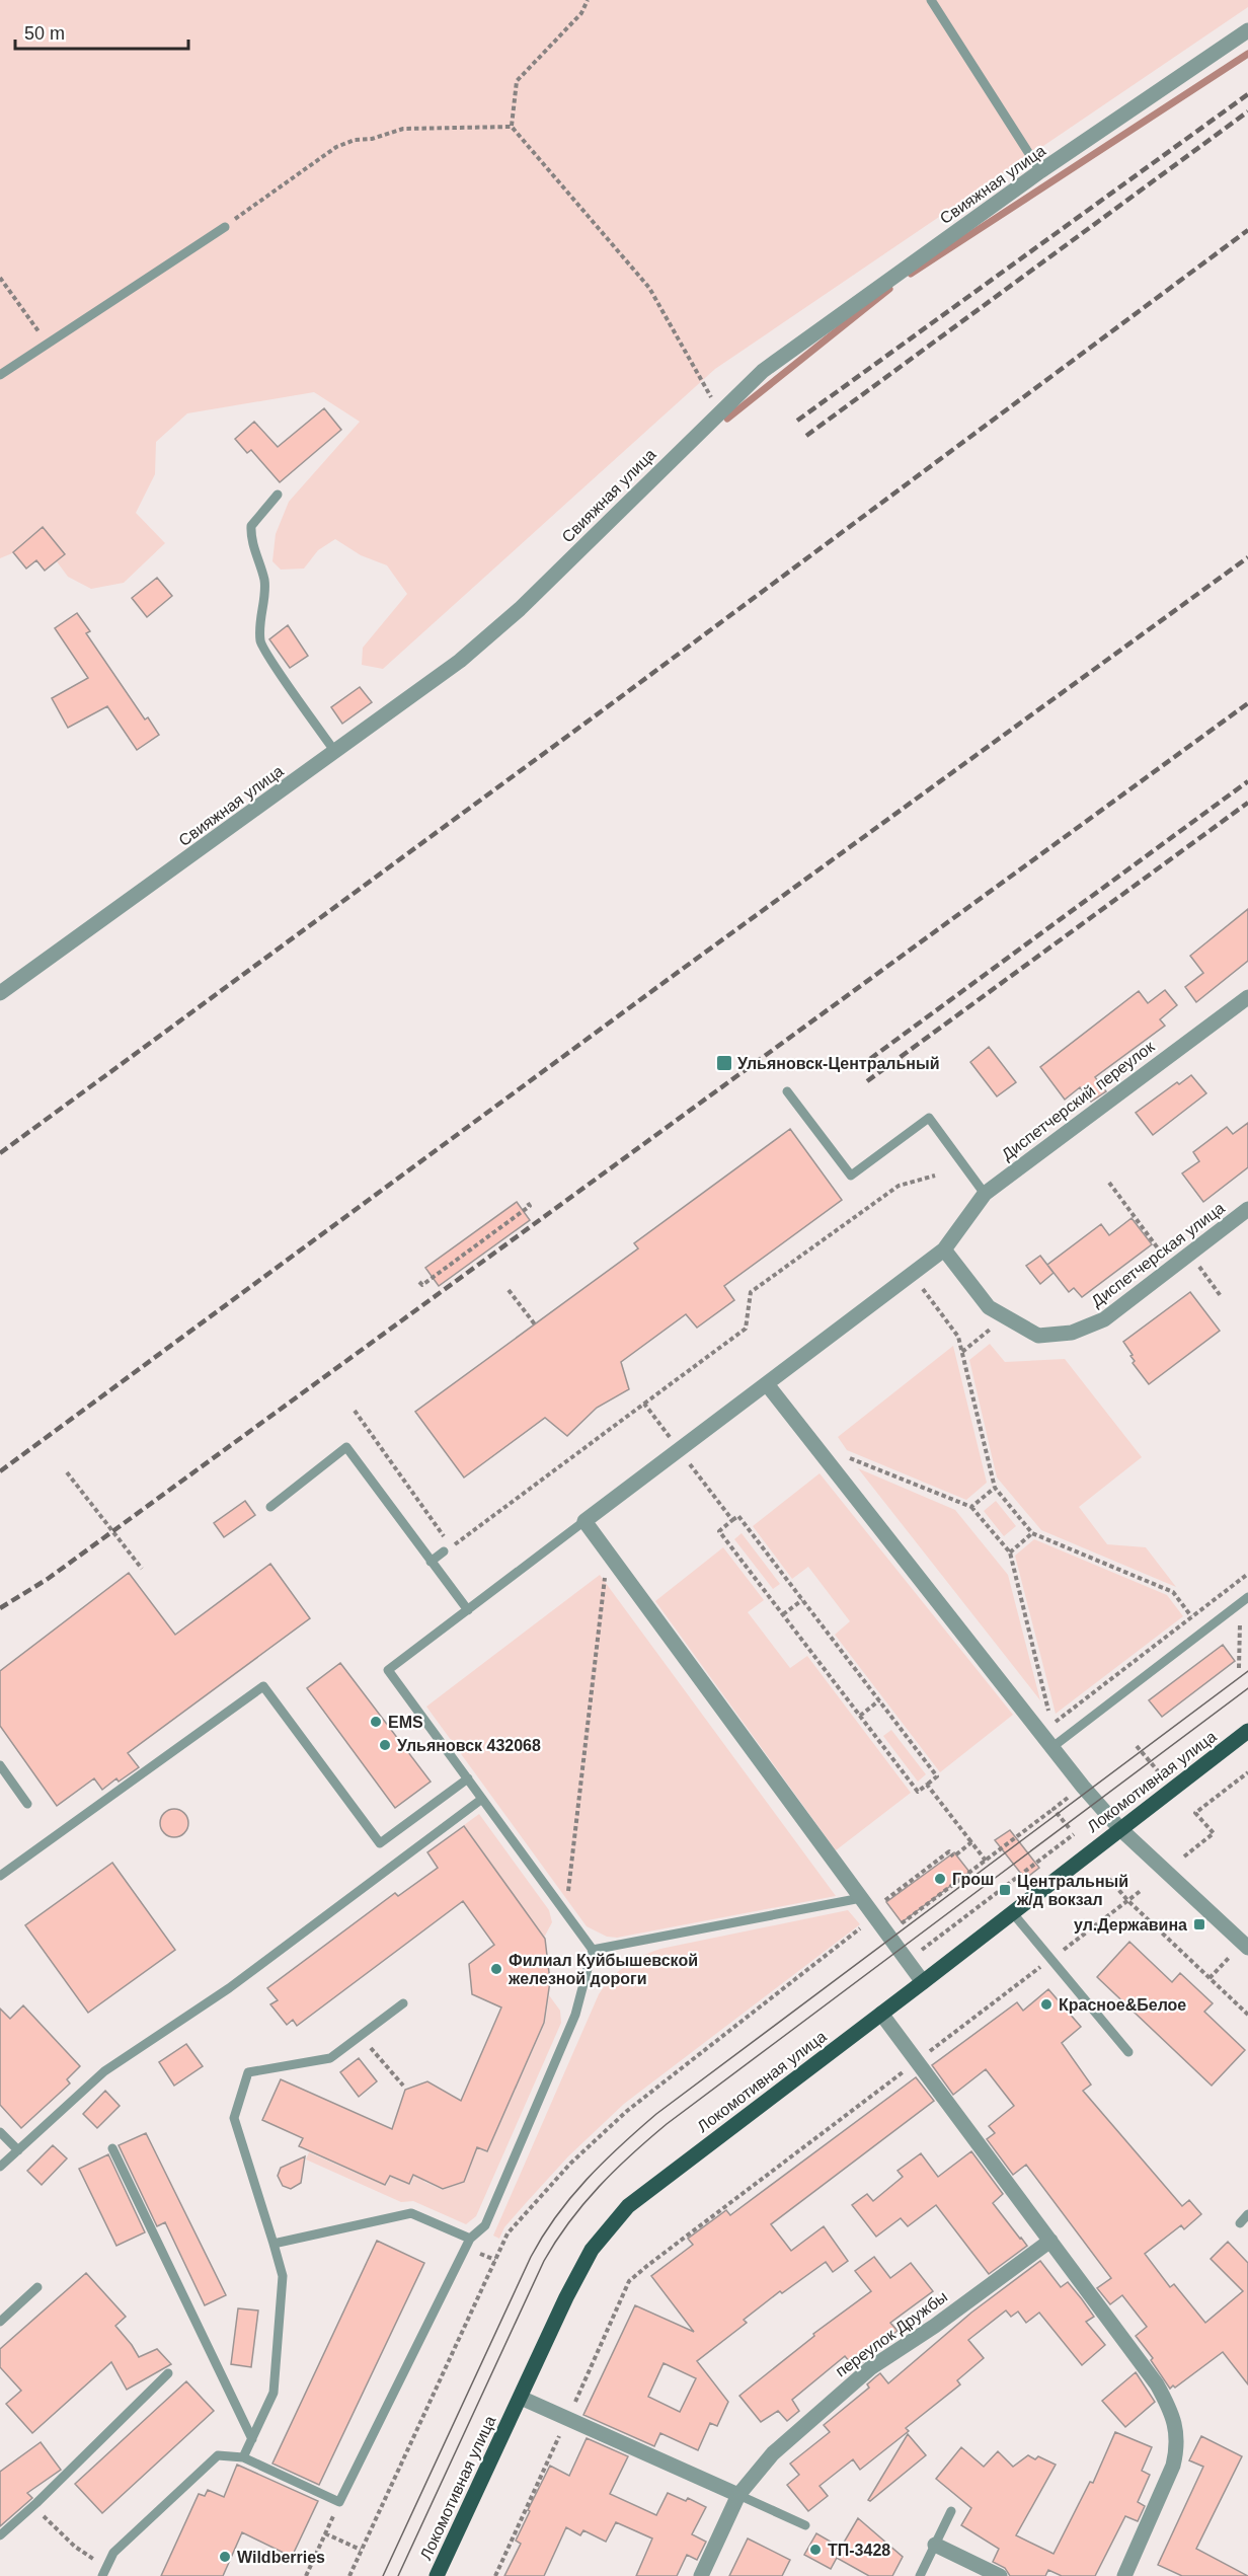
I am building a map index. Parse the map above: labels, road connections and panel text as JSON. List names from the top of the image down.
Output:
{
  "streets": {
    "main road": ["Локомотивная улица"],
    "street": [
      "Свияжная улица",
      "Диспетчерский переулок",
      "Диспетчерская улица",
      "переулок Дружбы"
    ]
  },
  "crossings": [
    ["Диспетчерский переулок", "Диспетчерская улица"]
  ],
  "places": {
    "transit": ["Ульяновск-Центральный", "Центральный ж/д вокзал", "ул.Державина"],
    "other": [
      "EMS",
      "Ульяновск 432068",
      "Грош",
      "Филиал Куйбышевской железной дороги",
      "Красное&Белое",
      "ТП-3428",
      "Wildberries"
    ]
  },
  "scale_bar": "50 m"
}
